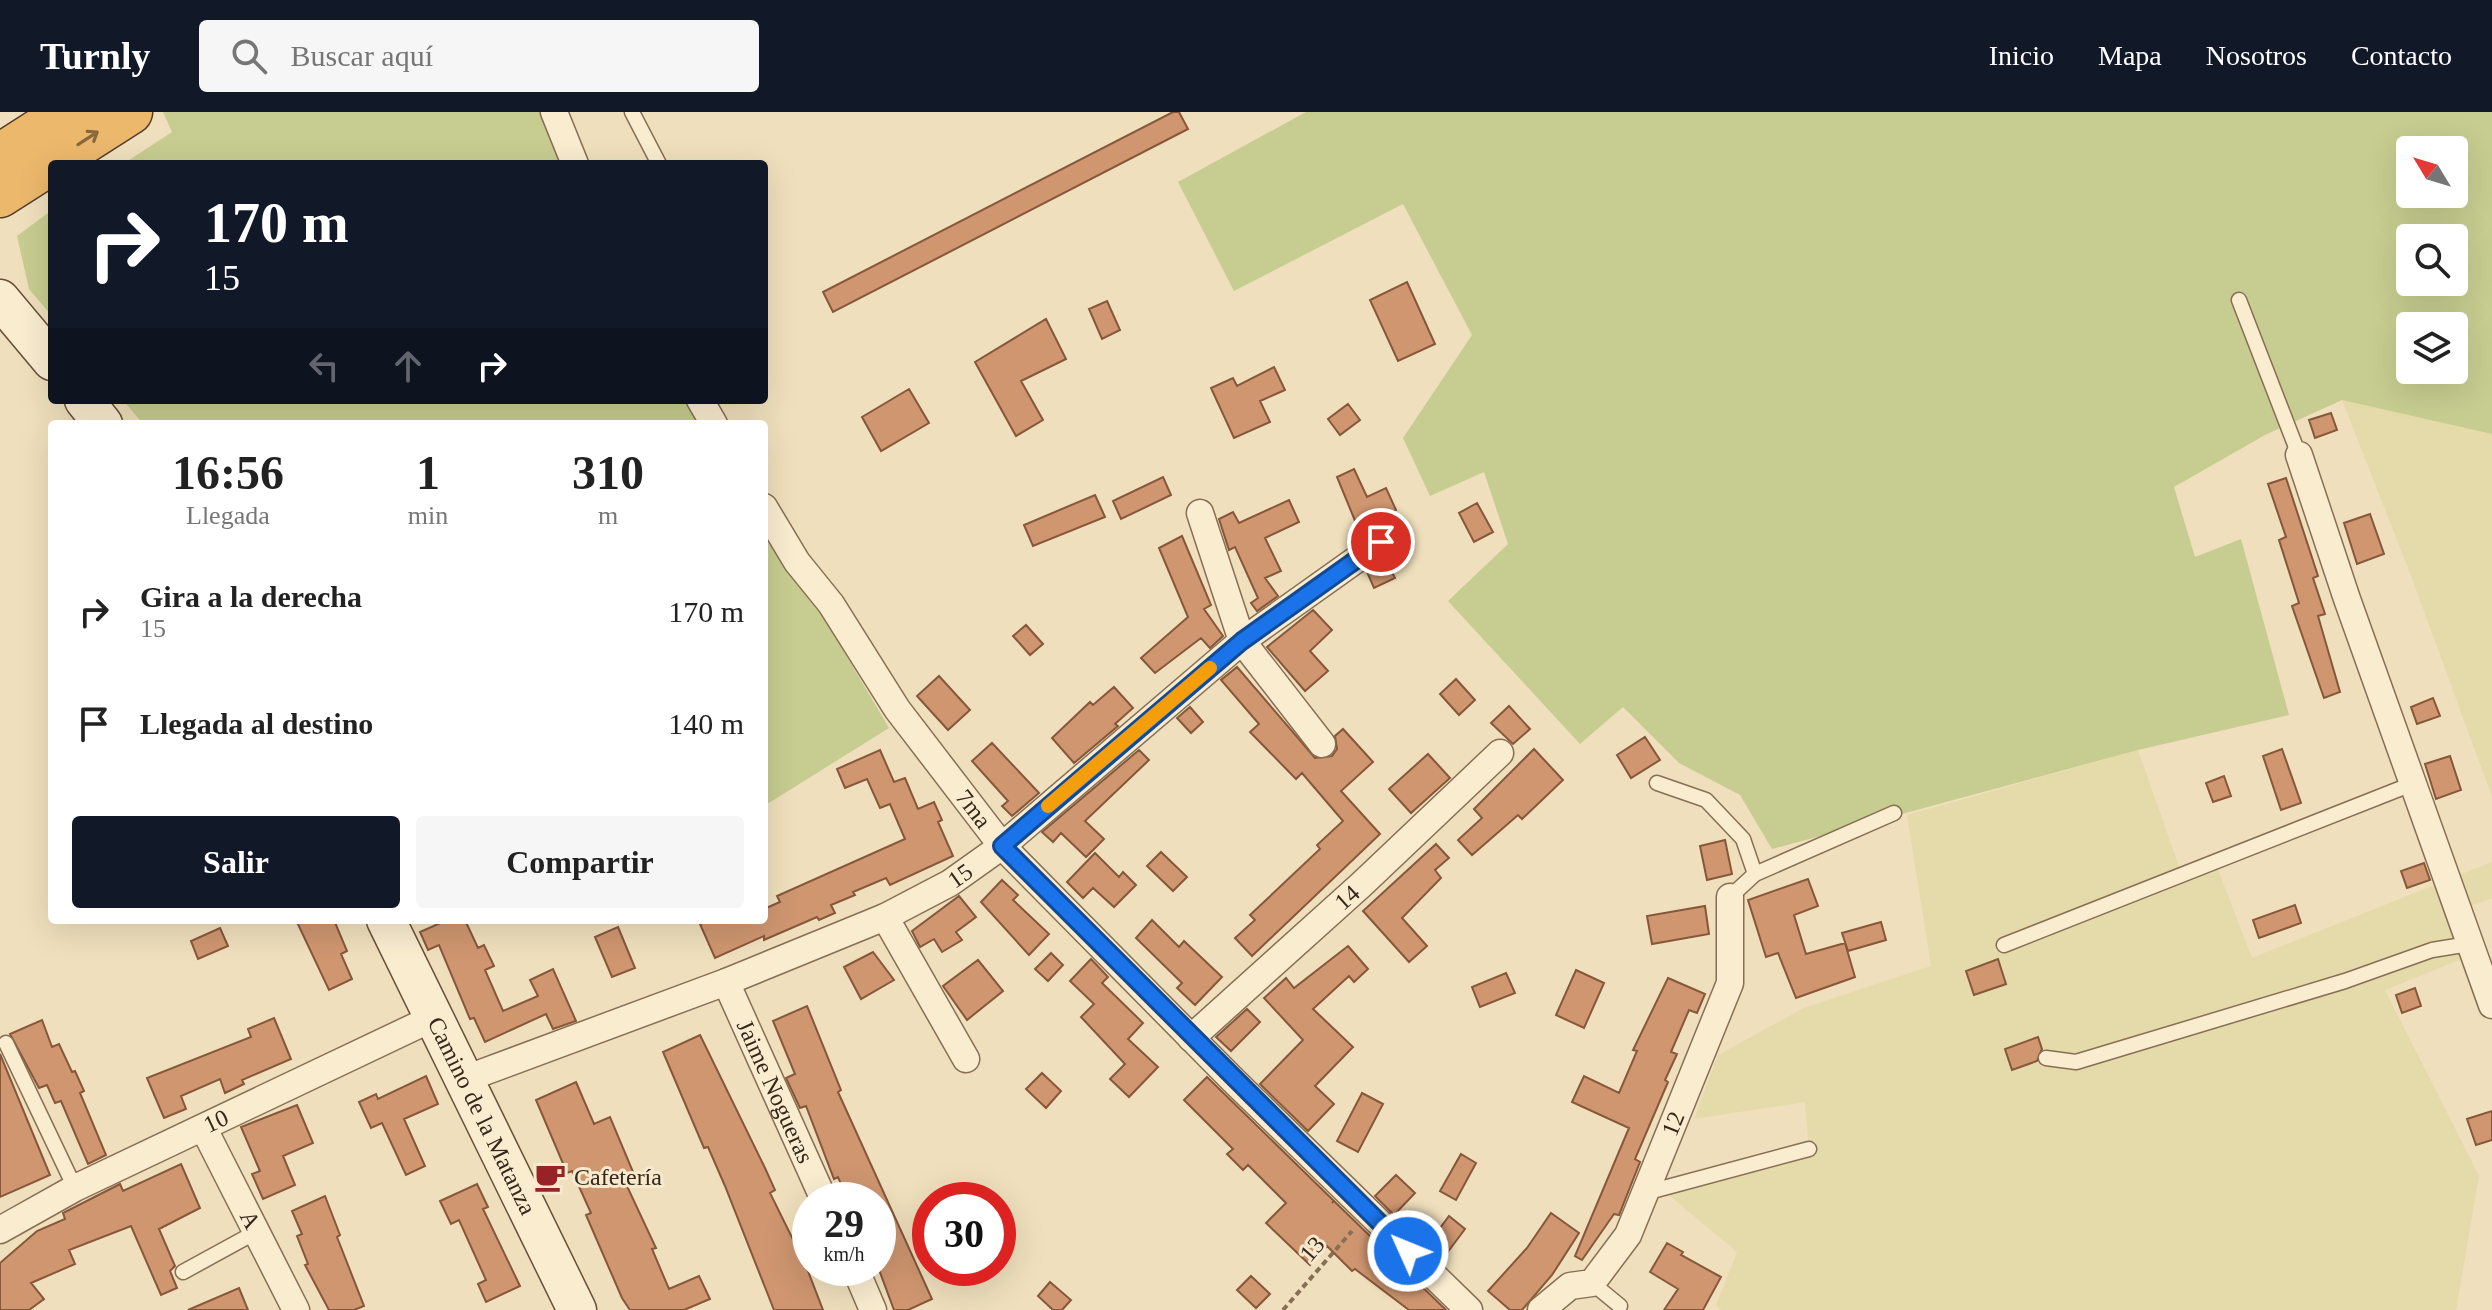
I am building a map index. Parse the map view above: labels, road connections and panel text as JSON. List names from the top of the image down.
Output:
{
  "streets": {
    "main road": ["Camino de la Matanza"],
    "street": [
      "7ma",
      "15",
      "14",
      "Jaime Nogueras",
      "10",
      "12",
      "A"
    ],
    "path": ["13"]
  },
  "crossings": [
    ["7ma", "15"],
    ["7ma", "14"],
    ["7ma", "13"],
    ["15", "Jaime Nogueras"],
    ["15", "Camino de la Matanza"],
    ["Camino de la Matanza", "10"],
    ["10", "A"]
  ],
  "places": {
    "cafe": ["Cafetería"]
  },
  "north": "top left",
  "page": {
    "header": "Turnly",
    "search": "Buscar aquí",
    "nav": [
      "Inicio",
      "Mapa",
      "Nosotros",
      "Contacto"
    ],
    "turn": ["170 m", "15"],
    "eta": [
      "16:56",
      "Llegada",
      "1",
      "min",
      "310",
      "m"
    ],
    "list": [
      {
        "name": "Gira a la derecha",
        "note": "15",
        "value": "170 m"
      },
      {
        "name": "Llegada al destino",
        "value": "140 m"
      }
    ],
    "buttons": ["Salir", "Compartir"],
    "speed": "29 km/h",
    "limit": "30"
  }
}
